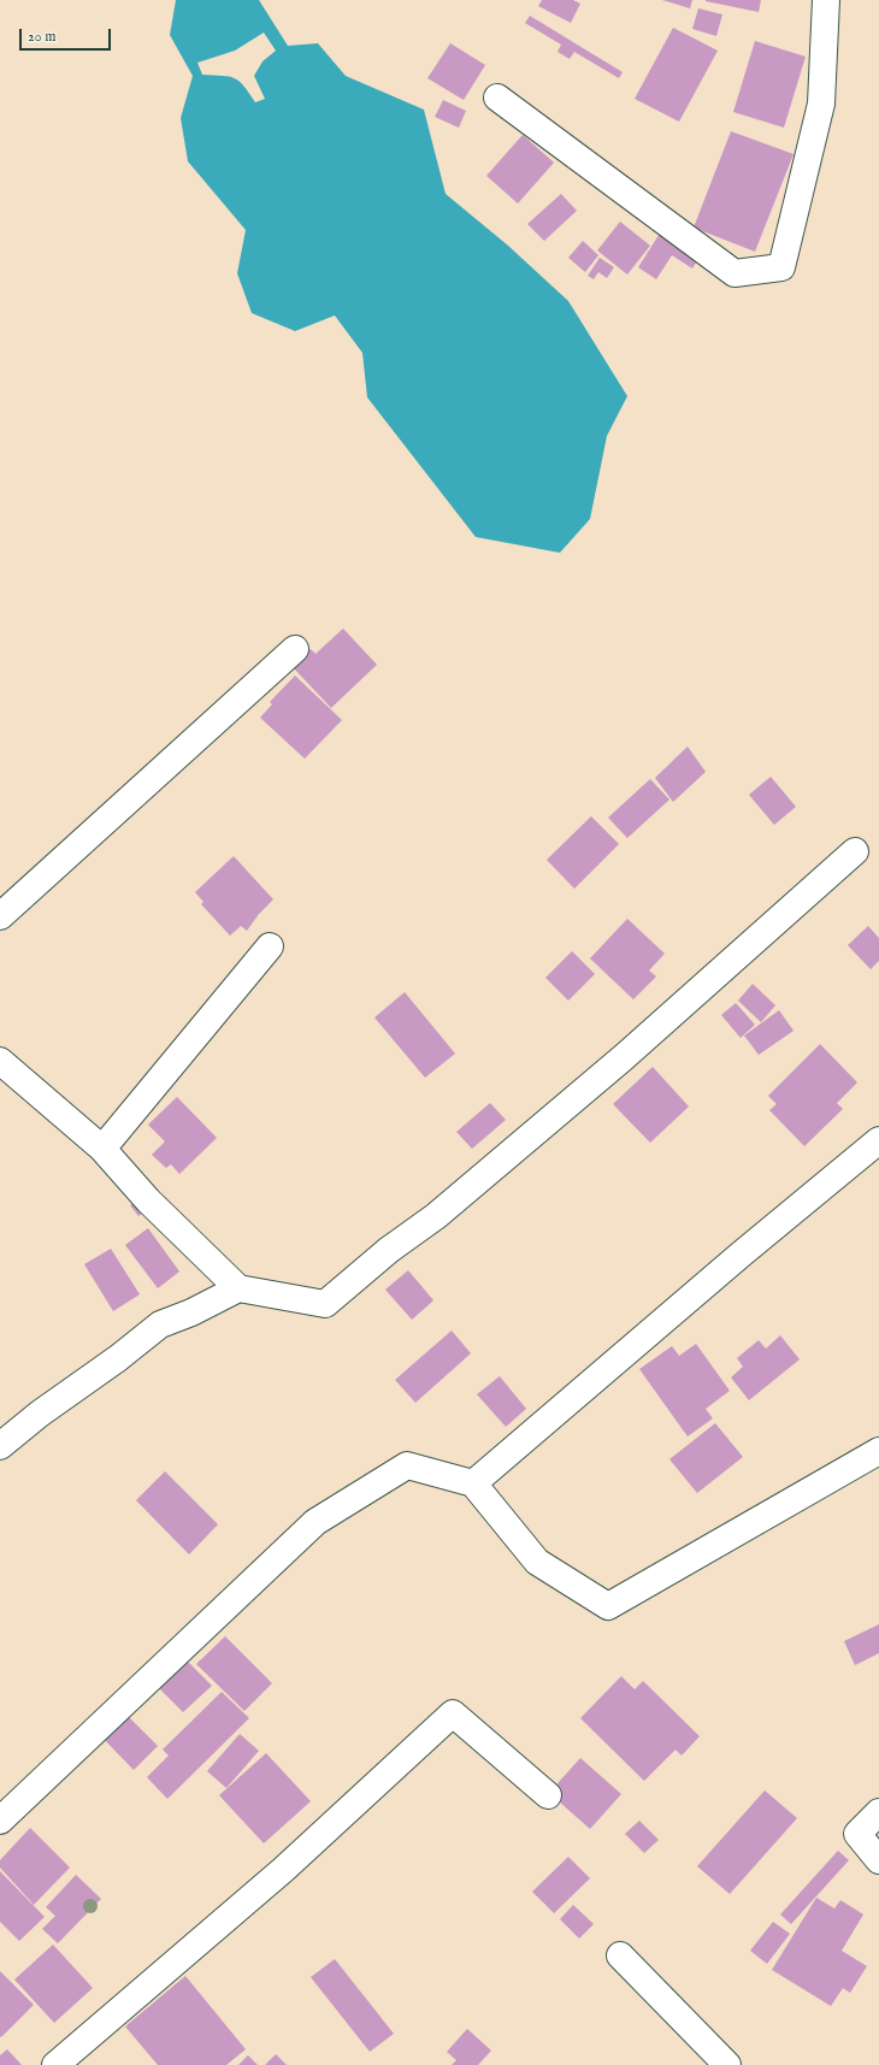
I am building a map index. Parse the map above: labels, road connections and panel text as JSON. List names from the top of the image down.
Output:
{
  "scale_bar": "20 m"
}
